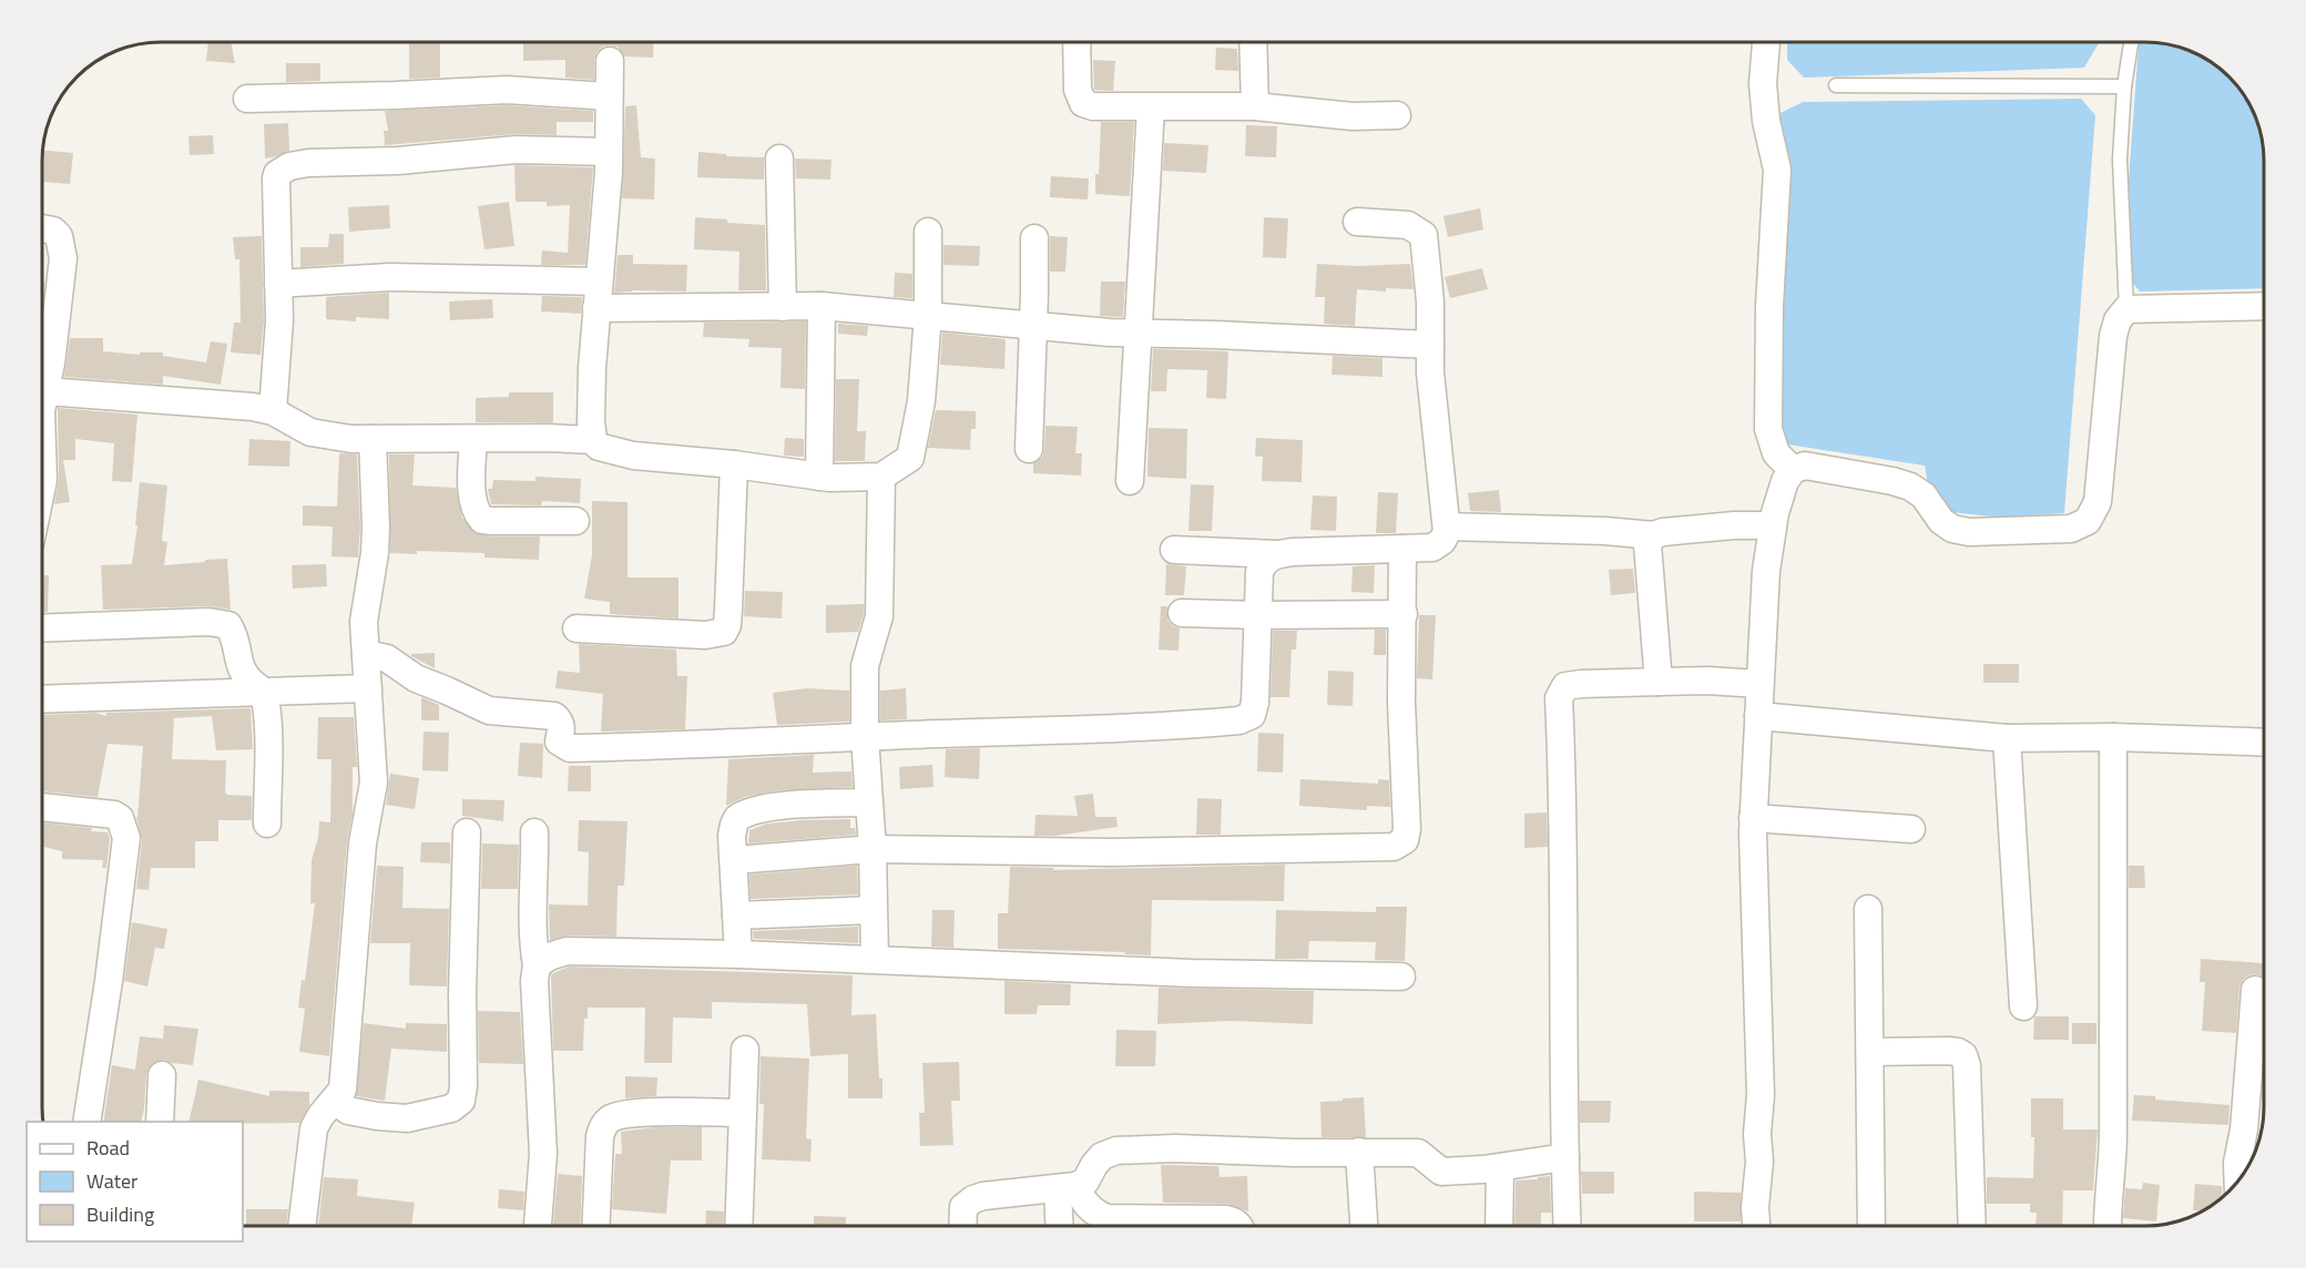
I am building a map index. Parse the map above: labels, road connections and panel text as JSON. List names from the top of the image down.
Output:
{
  "legend": ["Road", "Water", "Building"]
}
